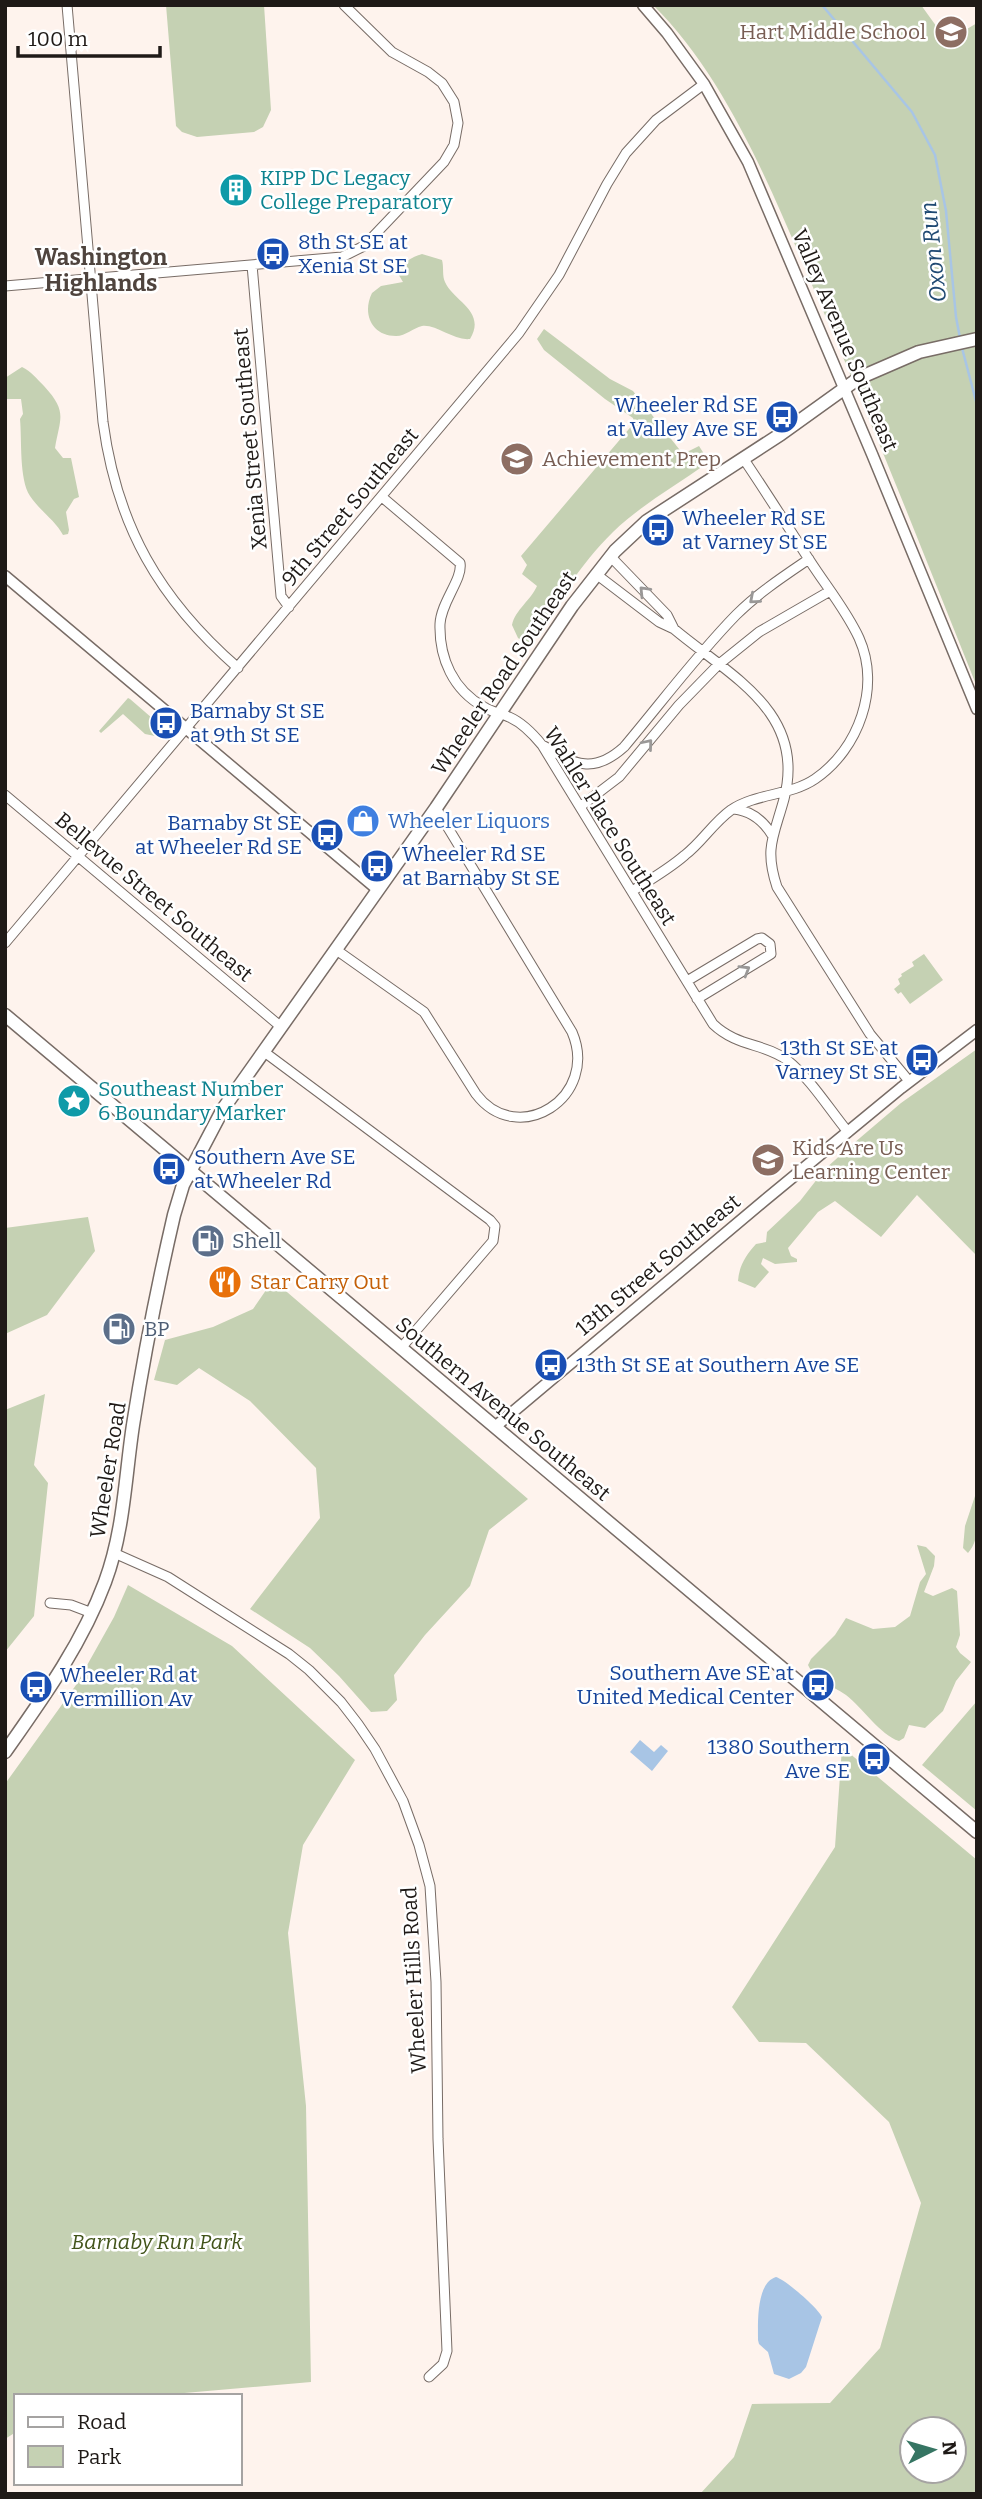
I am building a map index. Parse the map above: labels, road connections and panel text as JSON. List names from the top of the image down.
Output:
{
  "streets": {
    "main road": ["Wheeler Road Southeast", "Southern Avenue Southeast", "Wheeler Road"],
    "street": [
      "Valley Avenue Southeast",
      "Xenia Street Southeast",
      "9th Street Southeast",
      "Wahler Place Southeast",
      "Bellevue Street Southeast",
      "13th Street Southeast",
      "Wheeler Hills Road"
    ]
  },
  "crossings": [
    ["Valley Avenue Southeast", "9th Street Southeast"],
    ["Valley Avenue Southeast", "Wheeler Road Southeast"],
    ["Xenia Street Southeast", "9th Street Southeast"],
    ["9th Street Southeast", "Wahler Place Southeast"],
    ["9th Street Southeast", "Bellevue Street Southeast"],
    ["Wheeler Road Southeast", "Wahler Place Southeast"],
    ["Wheeler Road Southeast", "Bellevue Street Southeast"],
    ["Wheeler Road Southeast", "Southern Avenue Southeast"],
    ["Wheeler Road Southeast", "Wheeler Road"],
    ["Wahler Place Southeast", "13th Street Southeast"],
    ["13th Street Southeast", "Southern Avenue Southeast"],
    ["Southern Avenue Southeast", "Wheeler Road"],
    ["Wheeler Road", "Wheeler Hills Road"]
  ],
  "districts": ["Washington Highlands"],
  "water": ["Oxon Run"],
  "parks": ["Barnaby Run Park"],
  "places": {
    "school or university": ["Hart Middle School", "Achievement Prep", "Kids Are Us Learning Center"],
    "building": ["KIPP DC Legacy College Preparatory"],
    "bus stop": [
      "8th St SE at Xenia St SE",
      "Wheeler Rd SE at Valley Ave SE",
      "Wheeler Rd SE at Varney St SE",
      "Barnaby St SE at 9th St SE",
      "Barnaby St SE at Wheeler Rd SE",
      "Wheeler Rd SE at Barnaby St SE",
      "13th St SE at Varney St SE",
      "Southern Ave SE at Wheeler Rd",
      "13th St SE at Southern Ave SE",
      "Southern Ave SE at United Medical Center",
      "Wheeler Rd at Vermillion Av",
      "1380 Southern Ave SE"
    ],
    "shop": ["Wheeler Liquors"],
    "place": ["Southeast Number 6 Boundary Marker"],
    "fuel station": ["Shell", "BP"],
    "restaurant": ["Star Carry Out"]
  },
  "legend": ["Road", "Park"],
  "scale_bar": "100 m",
  "north": "right"
}
